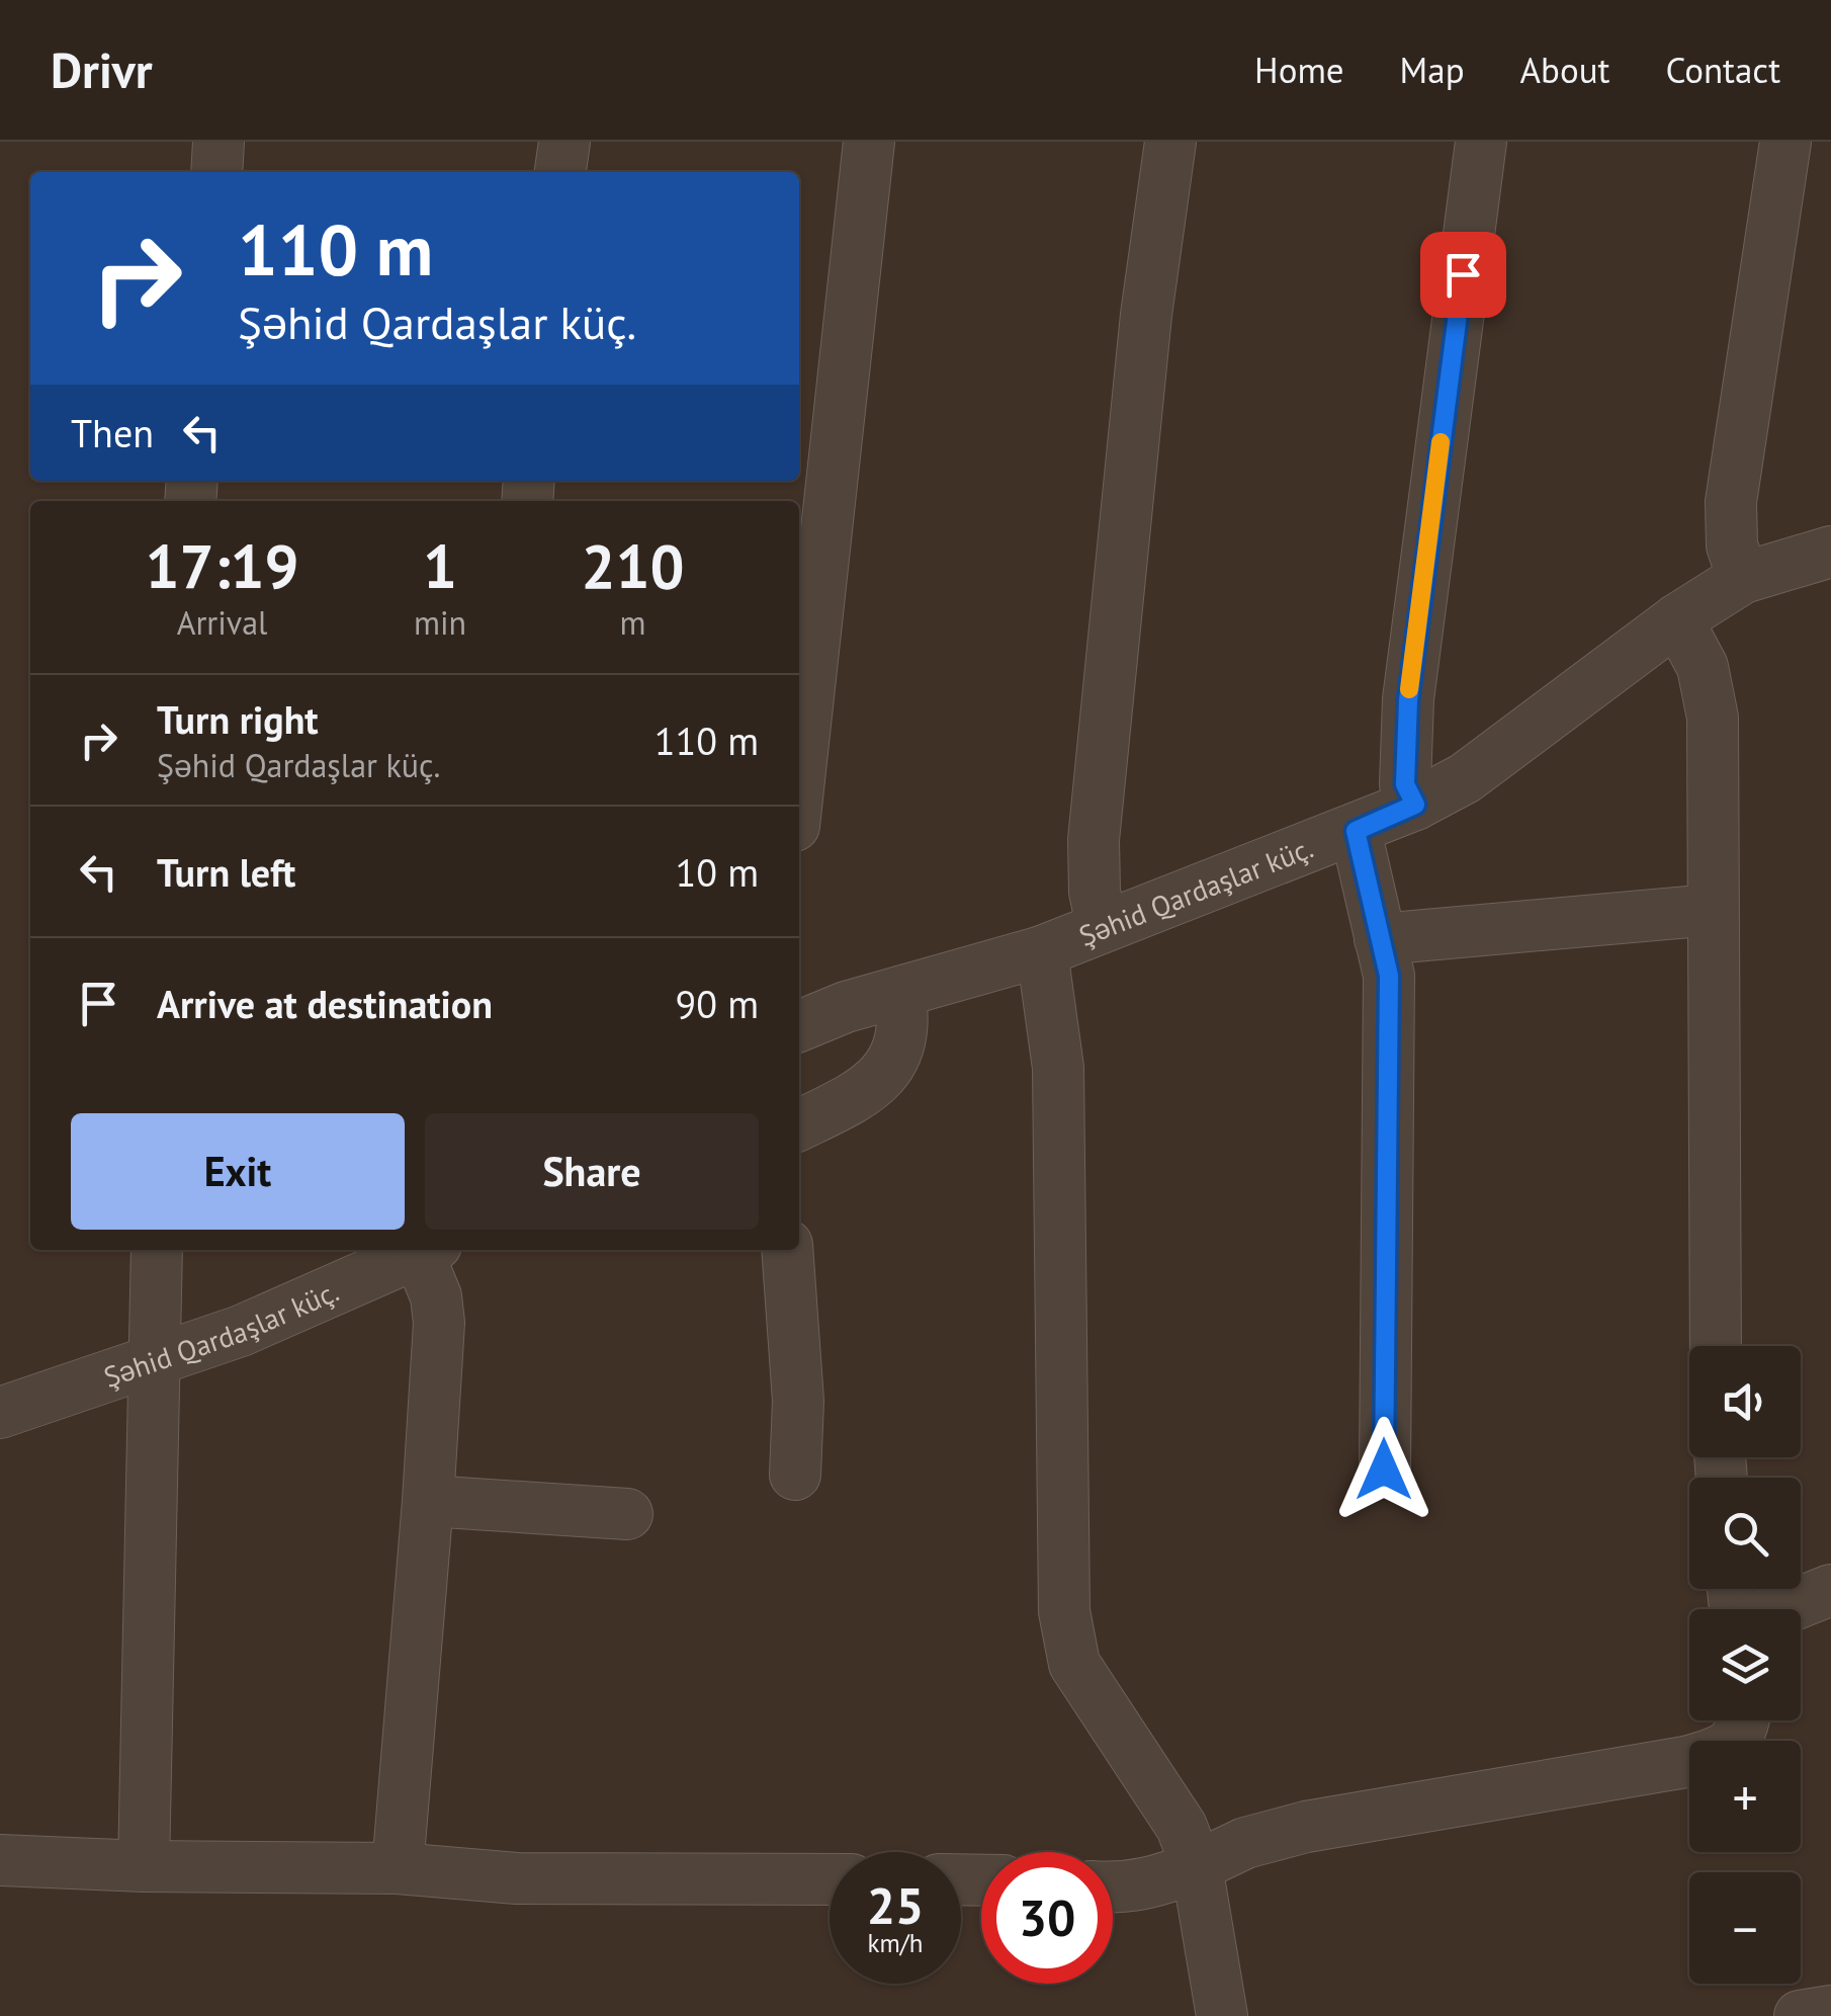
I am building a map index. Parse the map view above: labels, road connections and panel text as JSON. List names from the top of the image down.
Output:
{
  "streets": {
    "street": ["Şəhid Qardaşlar küç."]
  },
  "page": {
    "header": "Drivr",
    "nav": [
      "Home",
      "Map",
      "About",
      "Contact"
    ],
    "turn": ["110 m", "Şəhid Qardaşlar küç."],
    "then": "Then",
    "eta": [
      "17:19",
      "Arrival",
      "1",
      "min",
      "210",
      "m"
    ],
    "list": [
      {
        "name": "Turn right",
        "note": "Şəhid Qardaşlar küç.",
        "value": "110 m"
      },
      {
        "name": "Turn left",
        "value": "10 m"
      },
      {
        "name": "Arrive at destination",
        "value": "90 m"
      }
    ],
    "buttons": ["Exit", "Share"],
    "map_buttons": ["+", "−"],
    "speed": "25 km/h",
    "limit": "30"
  }
}
